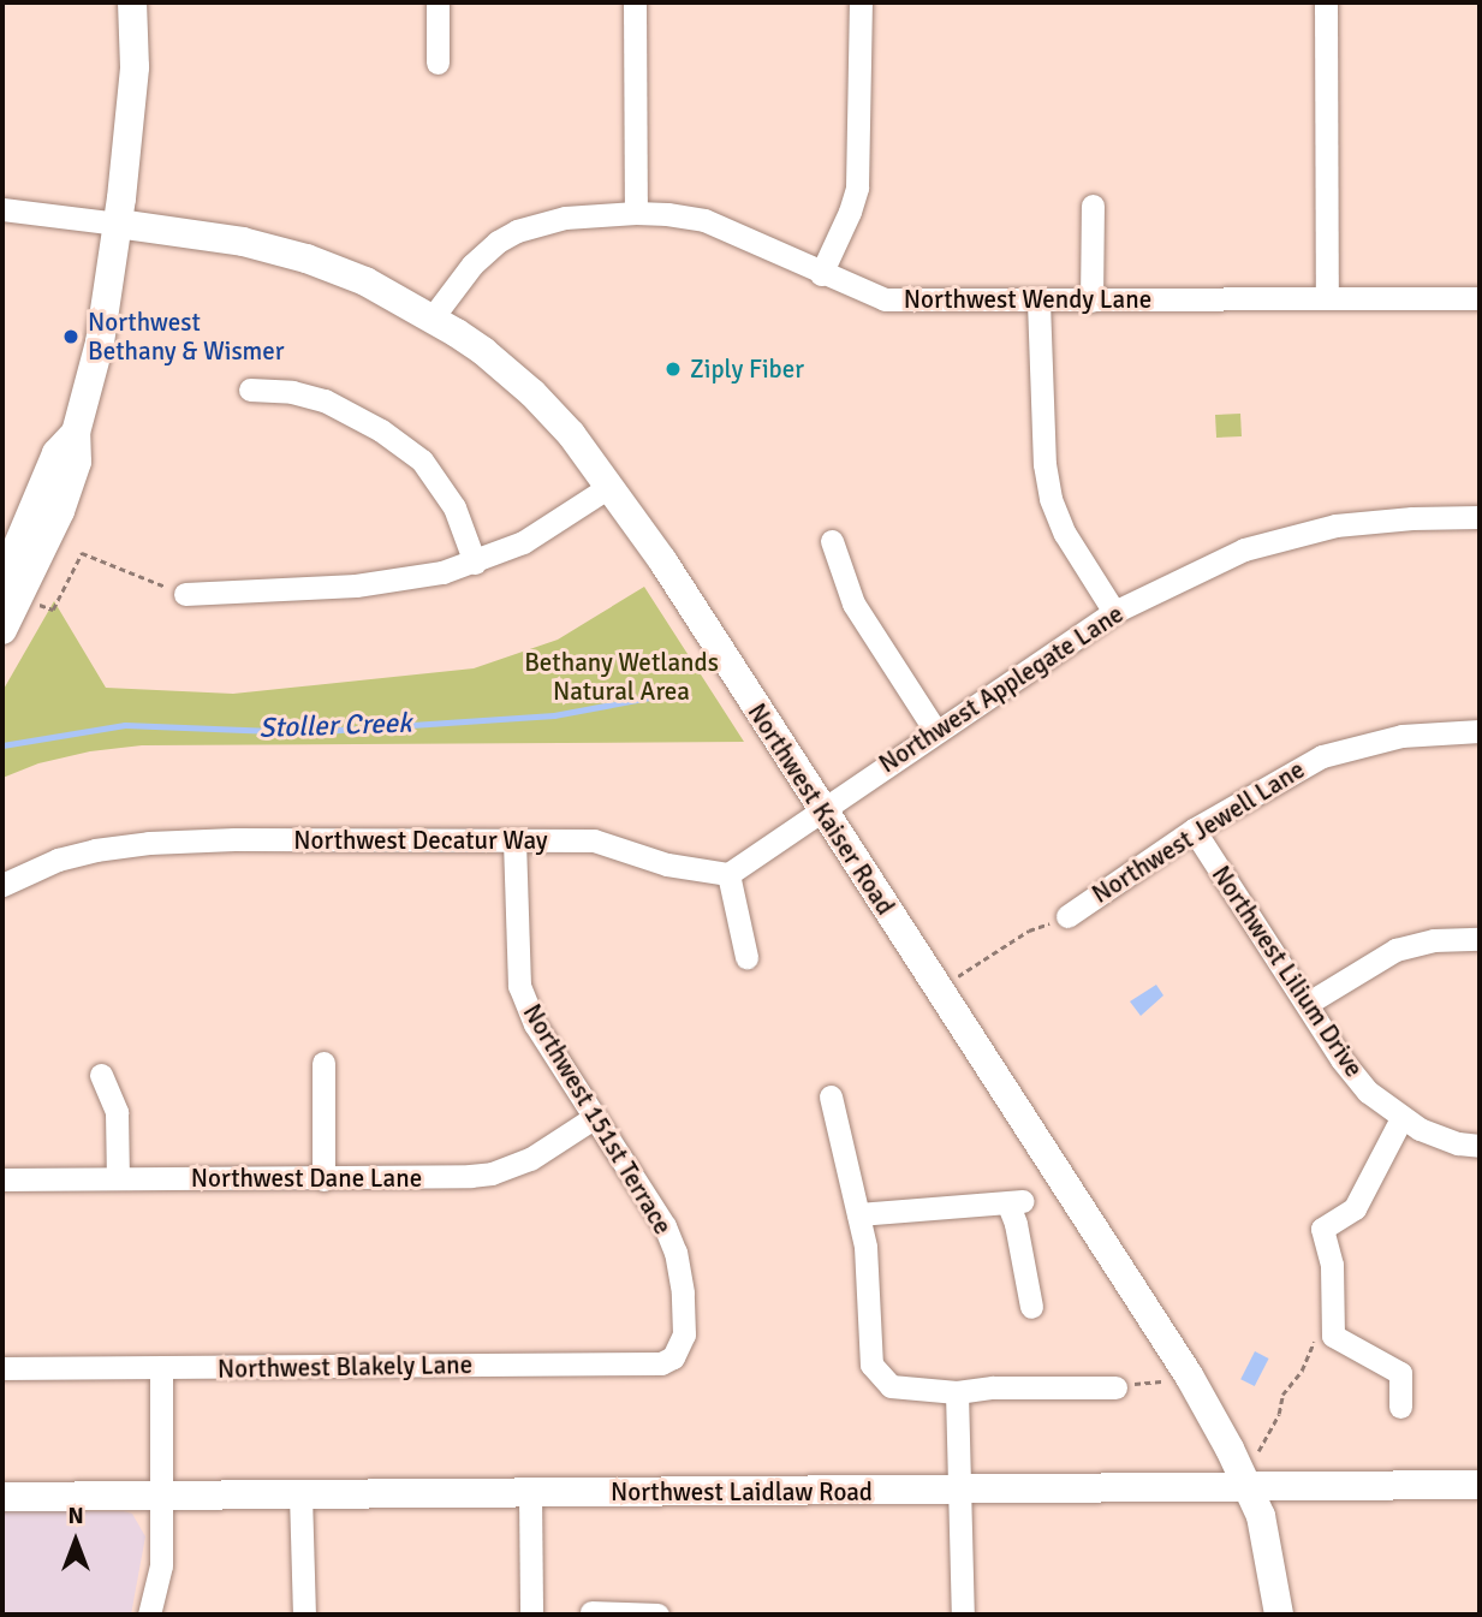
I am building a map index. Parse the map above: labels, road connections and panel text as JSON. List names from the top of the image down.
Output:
{
  "streets": {
    "main road": ["Northwest Kaiser Road", "Northwest Laidlaw Road"],
    "street": [
      "Northwest Wendy Lane",
      "Northwest Applegate Lane",
      "Northwest Jewell Lane",
      "Northwest Decatur Way",
      "Northwest Lilium Drive",
      "Northwest 151st Terrace",
      "Northwest Dane Lane",
      "Northwest Blakely Lane"
    ]
  },
  "crossings": [
    ["Northwest Wendy Lane", "Northwest Kaiser Road"],
    ["Northwest Applegate Lane", "Northwest Kaiser Road"],
    ["Northwest Kaiser Road", "Northwest Jewell Lane"],
    ["Northwest Kaiser Road", "Northwest Laidlaw Road"],
    ["Northwest Jewell Lane", "Northwest Lilium Drive"],
    ["Northwest Decatur Way", "Northwest 151st Terrace"],
    ["Northwest 151st Terrace", "Northwest Dane Lane"],
    ["Northwest 151st Terrace", "Northwest Blakely Lane"]
  ],
  "water": ["Stoller Creek"],
  "parks": ["Bethany Wetlands Natural Area"],
  "places": ["Northwest Bethany & Wismer", "Ziply Fiber"],
  "north": "top"
}
